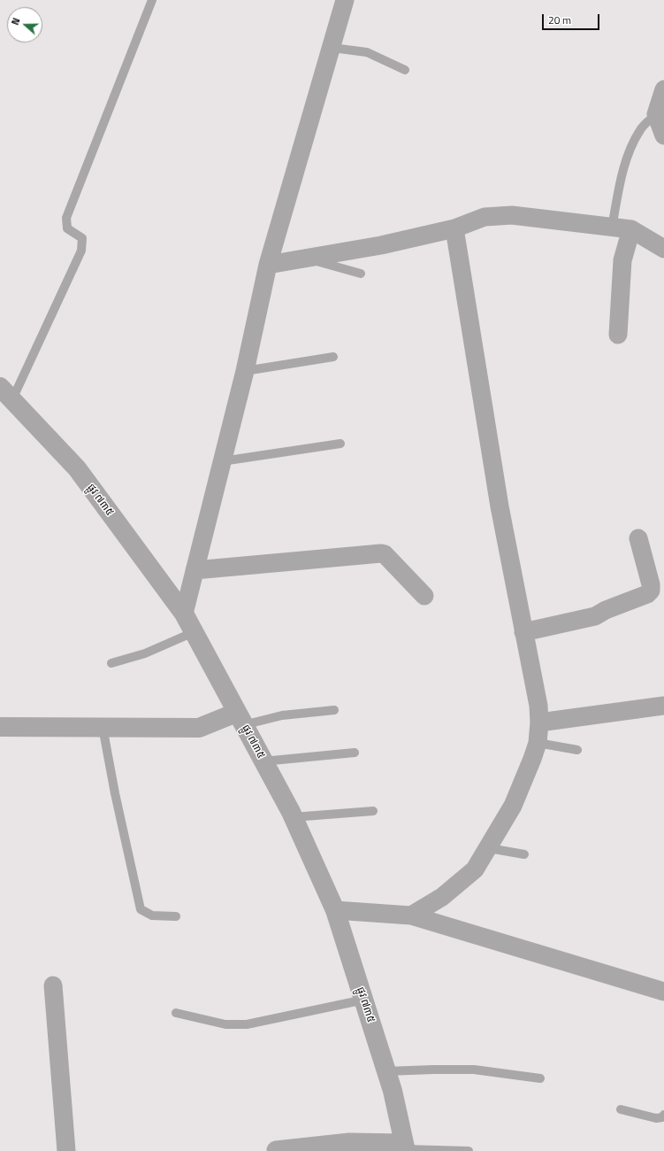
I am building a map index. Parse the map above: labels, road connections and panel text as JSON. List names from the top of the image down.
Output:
{
  "streets": {
    "street": ["ផ្លូវ ៧៣៥"]
  },
  "scale_bar": "20 m",
  "north": "left"
}
